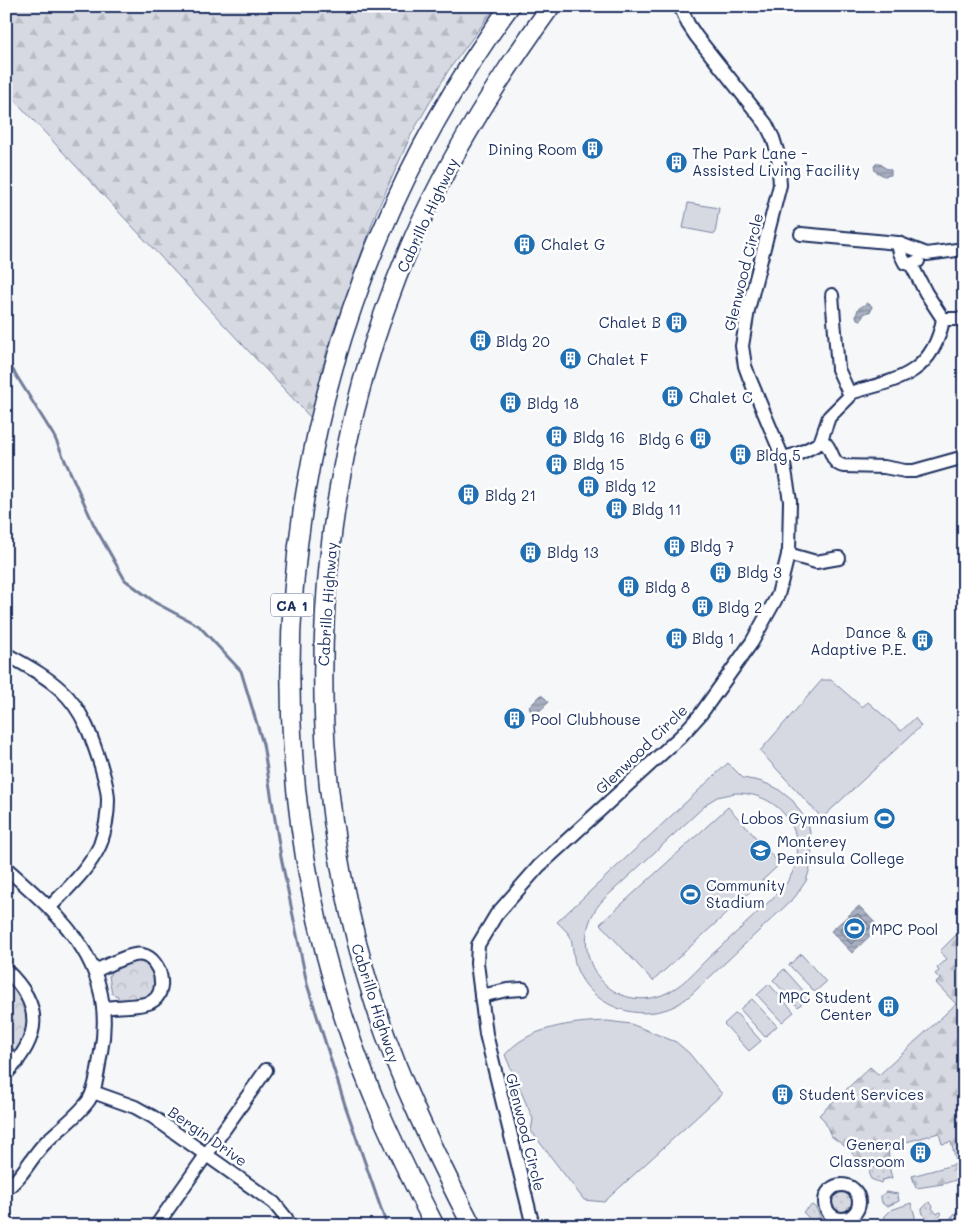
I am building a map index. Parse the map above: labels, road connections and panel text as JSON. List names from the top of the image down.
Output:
{
  "streets": {
    "highway": ["Cabrillo Highway", "CA 1"],
    "street": ["Glenwood Circle", "Bergin Drive"]
  },
  "places": {
    "building": [
      "Dining Room",
      "The Park Lane - Assisted Living Facility",
      "Chalet G",
      "Chalet B",
      "Bldg 20",
      "Chalet F",
      "Chalet C",
      "Bldg 18",
      "Bldg 16",
      "Bldg 6",
      "Bldg 5",
      "Bldg 15",
      "Bldg 12",
      "Bldg 21",
      "Bldg 11",
      "Bldg 7",
      "Bldg 13",
      "Bldg 3",
      "Bldg 8",
      "Bldg 2",
      "Bldg 1",
      "Dance & Adaptive P.E.",
      "Pool Clubhouse",
      "MPC Student Center",
      "Student Services",
      "General Classroom"
    ],
    "sports": ["Lobos Gymnasium", "Community Stadium", "MPC Pool"],
    "school or university": ["Monterey Peninsula College"]
  }
}
